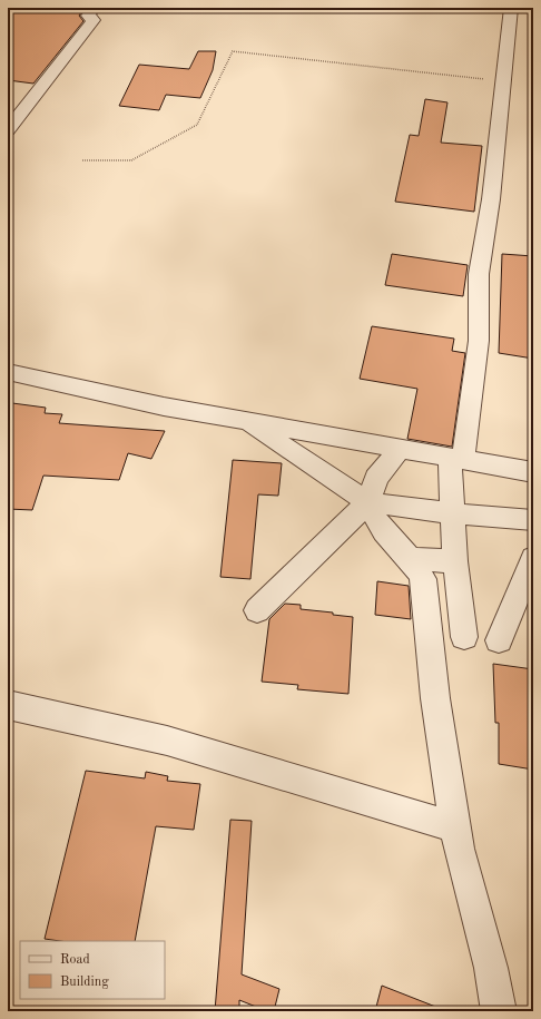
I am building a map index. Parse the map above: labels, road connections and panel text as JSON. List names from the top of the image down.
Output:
{
  "legend": ["Road", "Building"]
}
